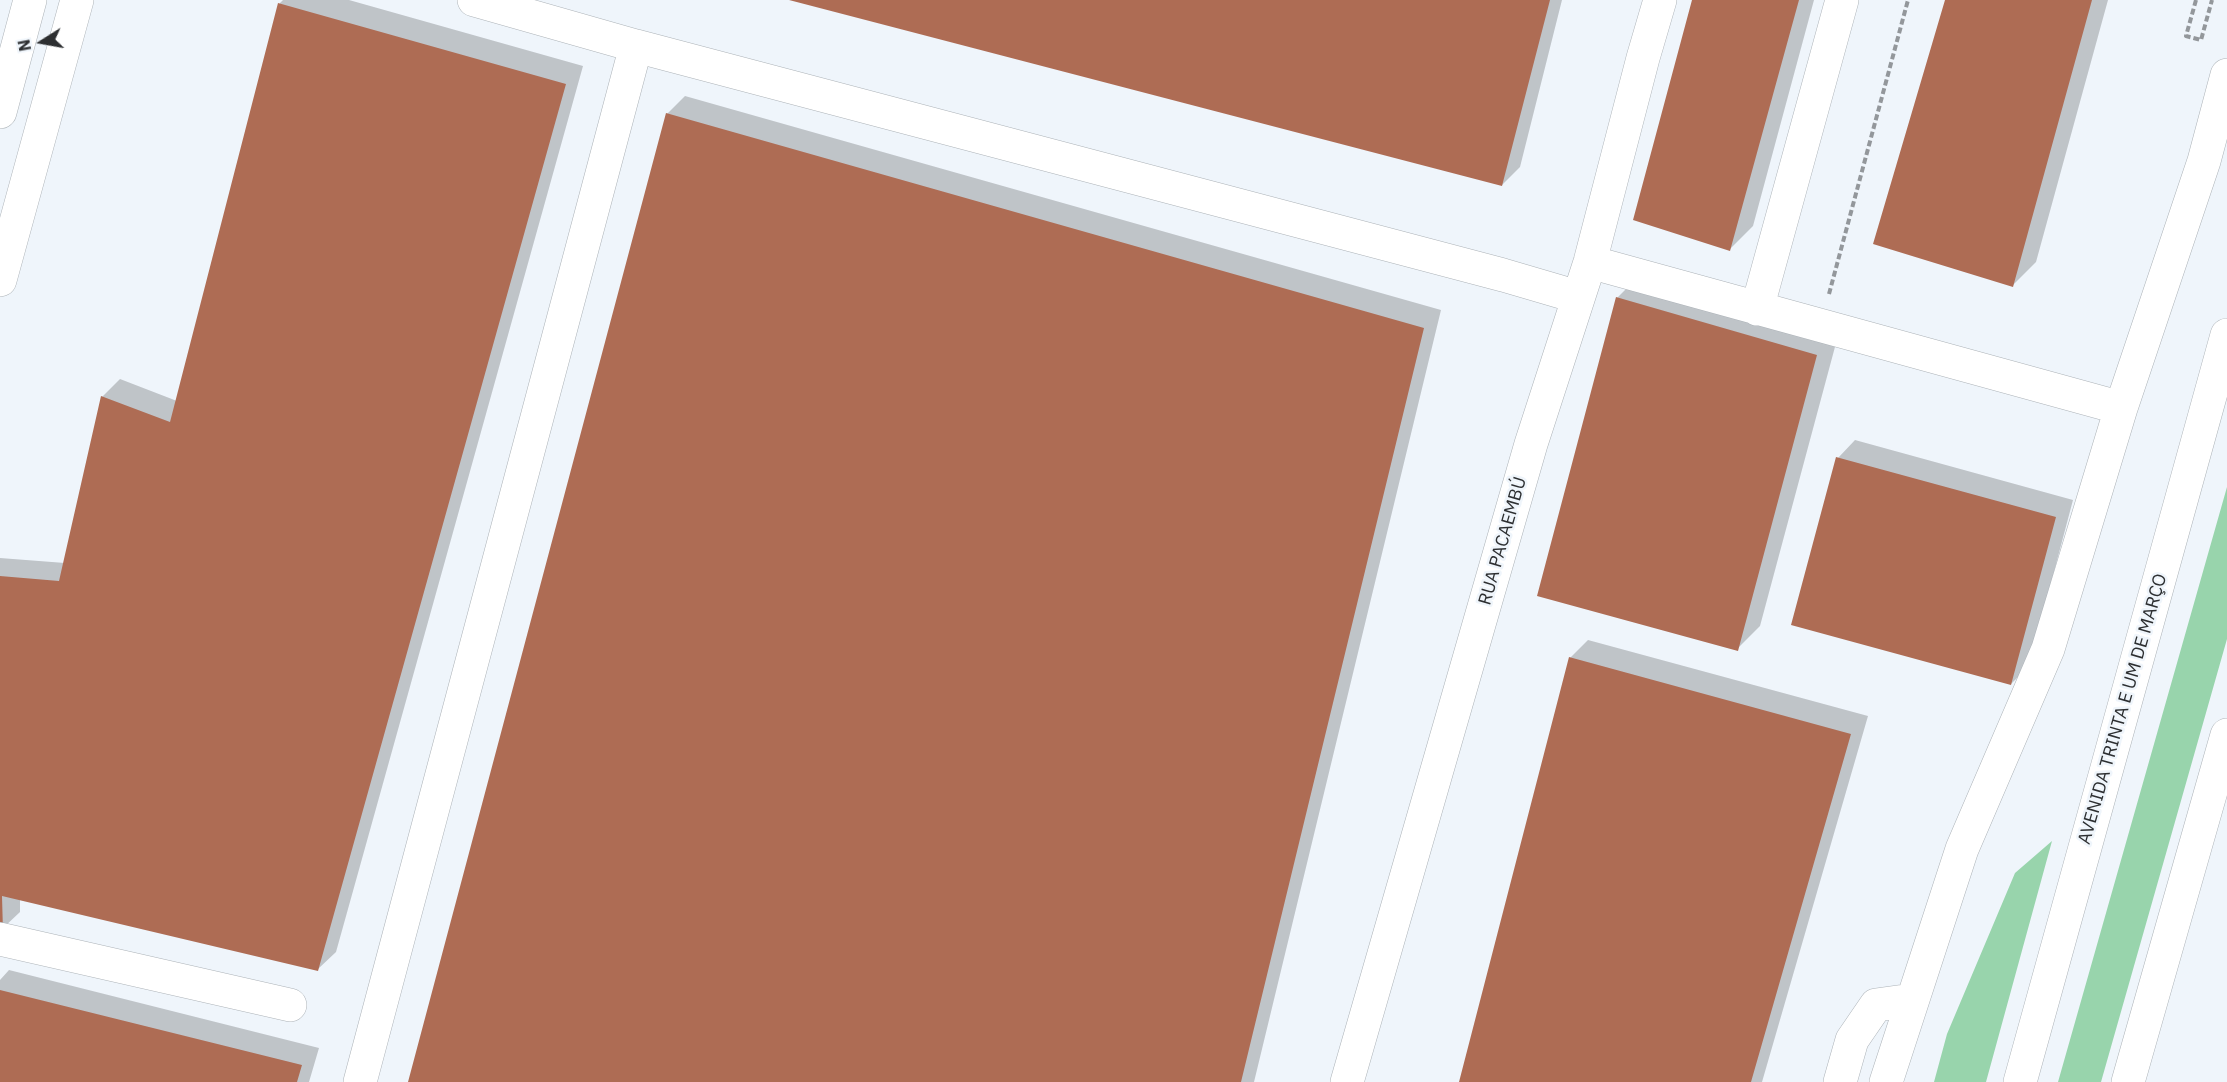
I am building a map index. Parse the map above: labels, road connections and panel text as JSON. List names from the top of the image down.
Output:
{
  "streets": {
    "main road": ["RUA PACAEMBÚ", "AVENIDA TRINTA E UM DE MARÇO"]
  },
  "north": "left"
}
